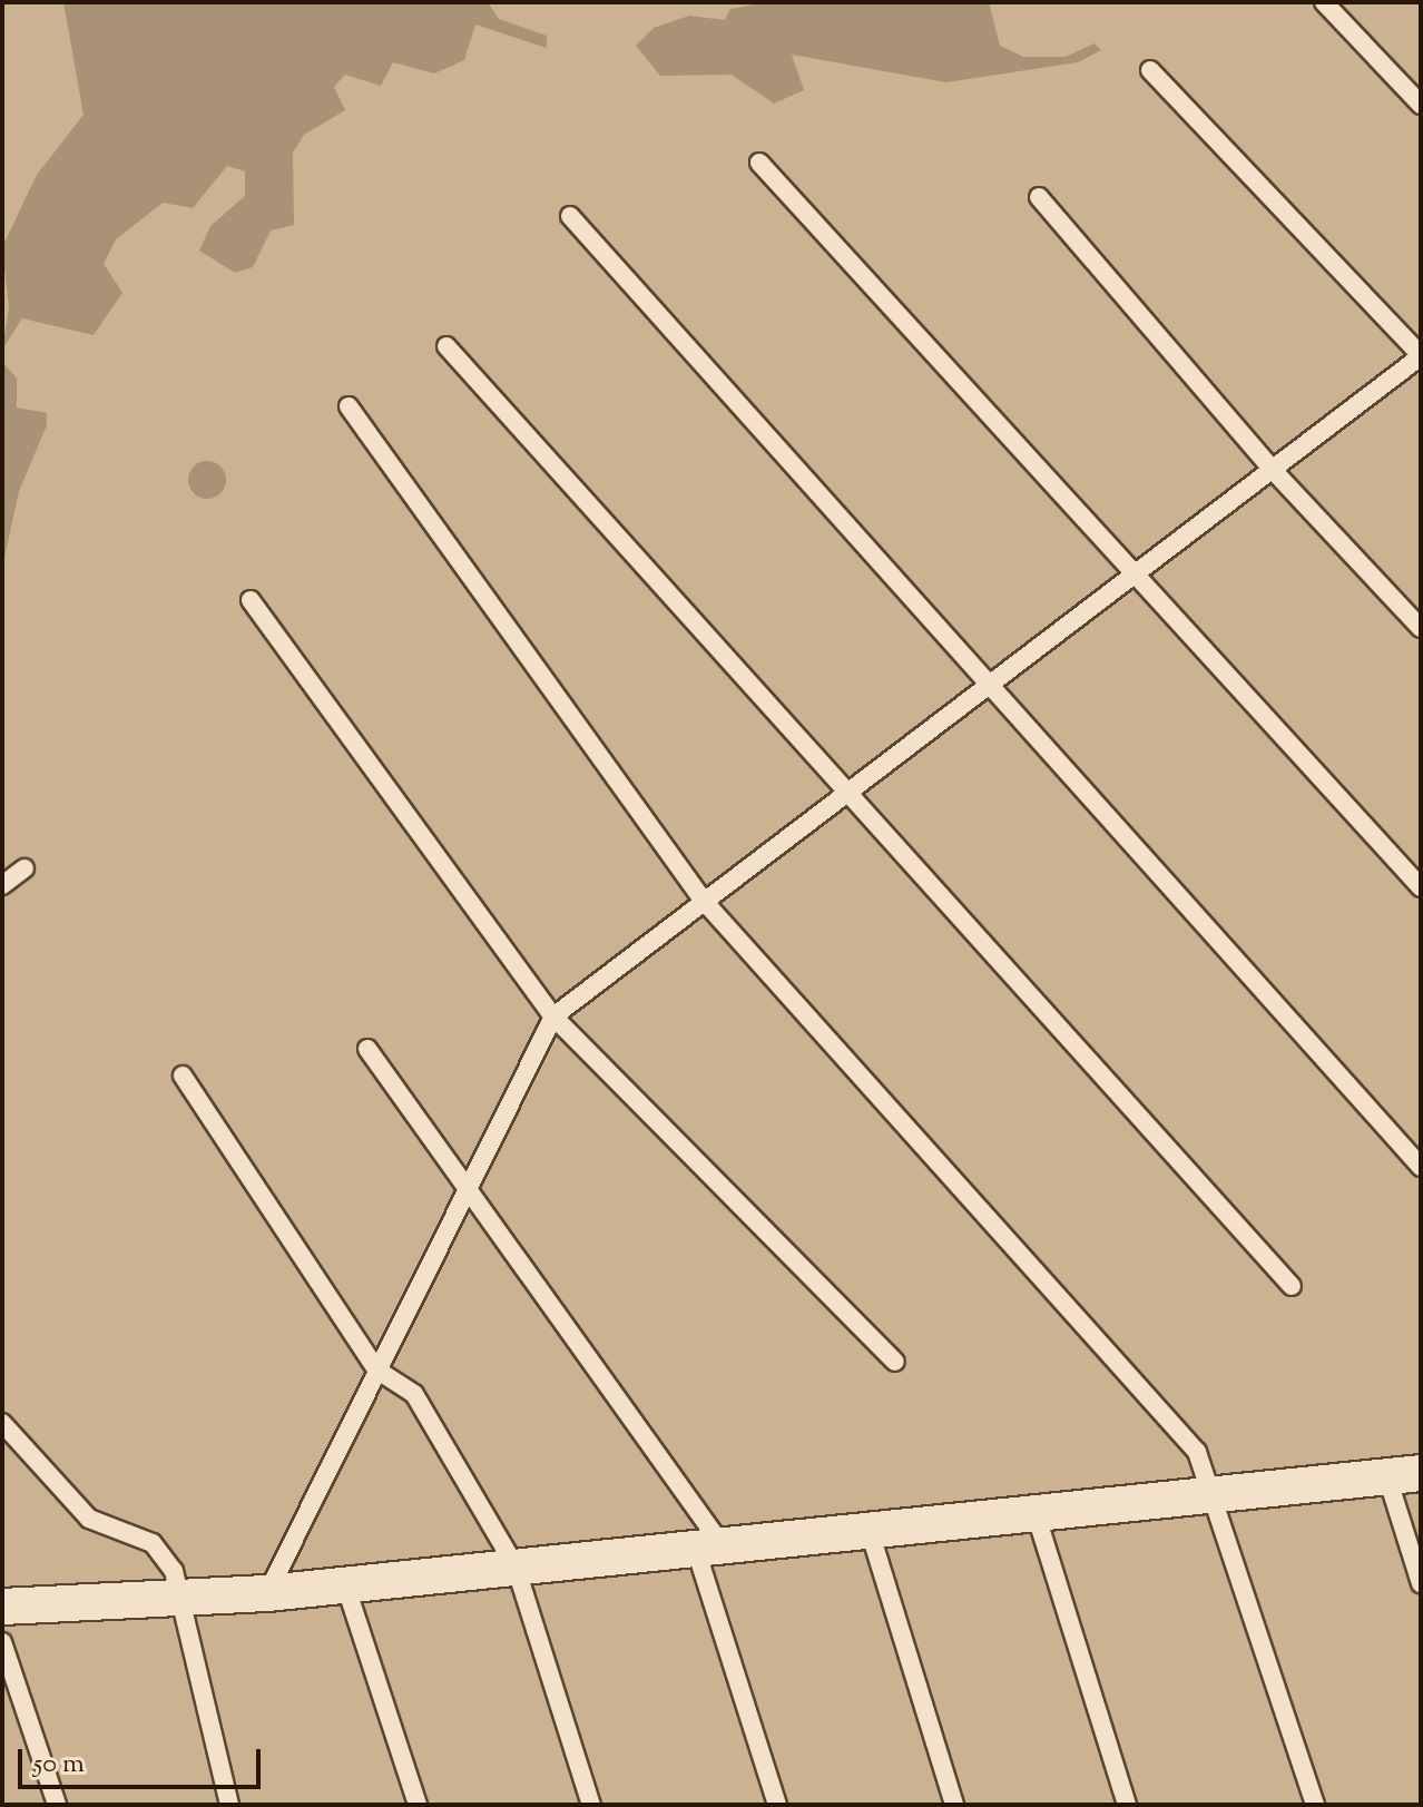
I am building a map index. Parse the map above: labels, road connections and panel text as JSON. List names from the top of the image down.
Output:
{
  "scale_bar": "50 m"
}
